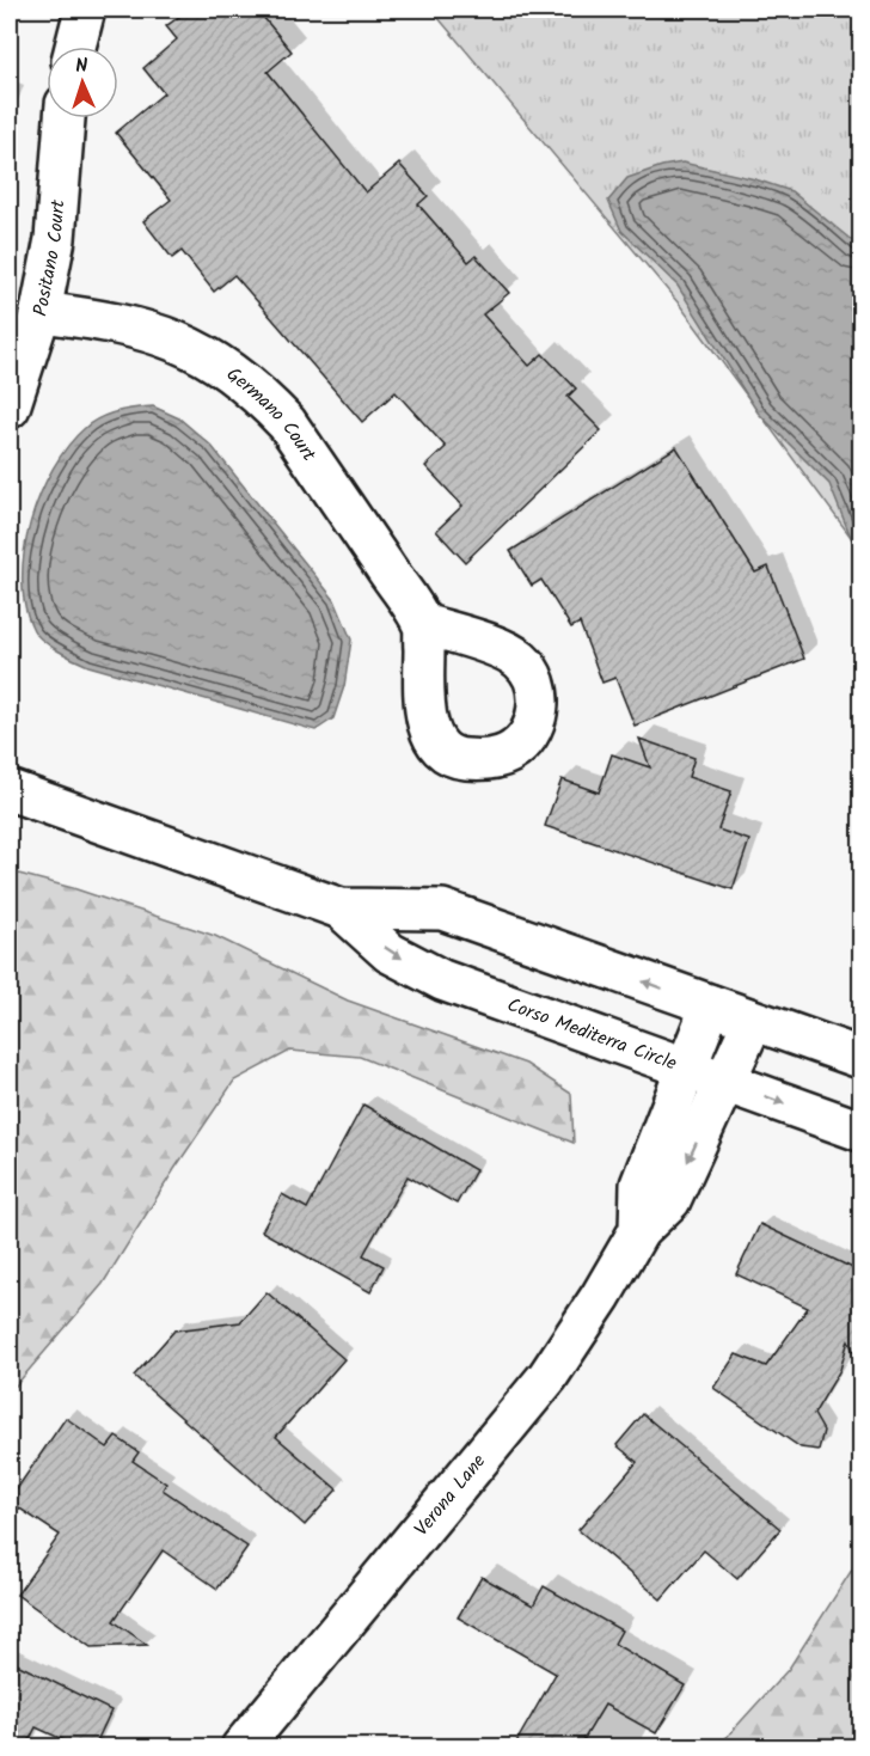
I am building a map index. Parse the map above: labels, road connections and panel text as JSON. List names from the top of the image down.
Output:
{
  "streets": {
    "street": [
      "Positano Court",
      "Germano Court",
      "Corso Mediterra Circle",
      "Verona Lane"
    ]
  },
  "crossings": [
    ["Positano Court", "Germano Court"],
    ["Corso Mediterra Circle", "Verona Lane"]
  ],
  "north": "top"
}
